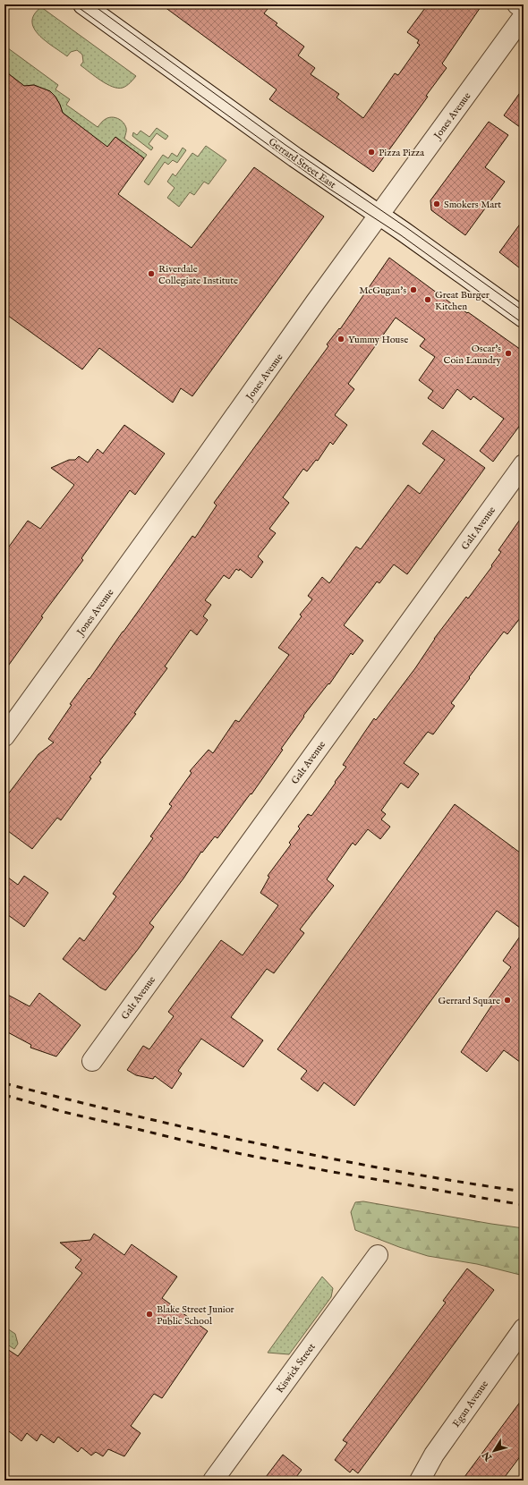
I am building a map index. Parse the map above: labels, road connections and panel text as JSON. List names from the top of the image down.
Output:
{
  "streets": {
    "street": [
      "Jones Avenue",
      "Gerrard Street East",
      "Galt Avenue",
      "Kiswick Street",
      "Egan Avenue"
    ]
  },
  "crossings": [
    ["Jones Avenue", "Gerrard Street East"]
  ],
  "places": [
    "Pizza Pizza",
    "Smokers Mart",
    "Riverdale Collegiate Institute",
    "McGugan's",
    "Great Burger Kitchen",
    "Yummy House",
    "Oscar's Coin Laundry",
    "Gerrard Square",
    "Blake Street Junior Public School"
  ],
  "north": "bottom left"
}
